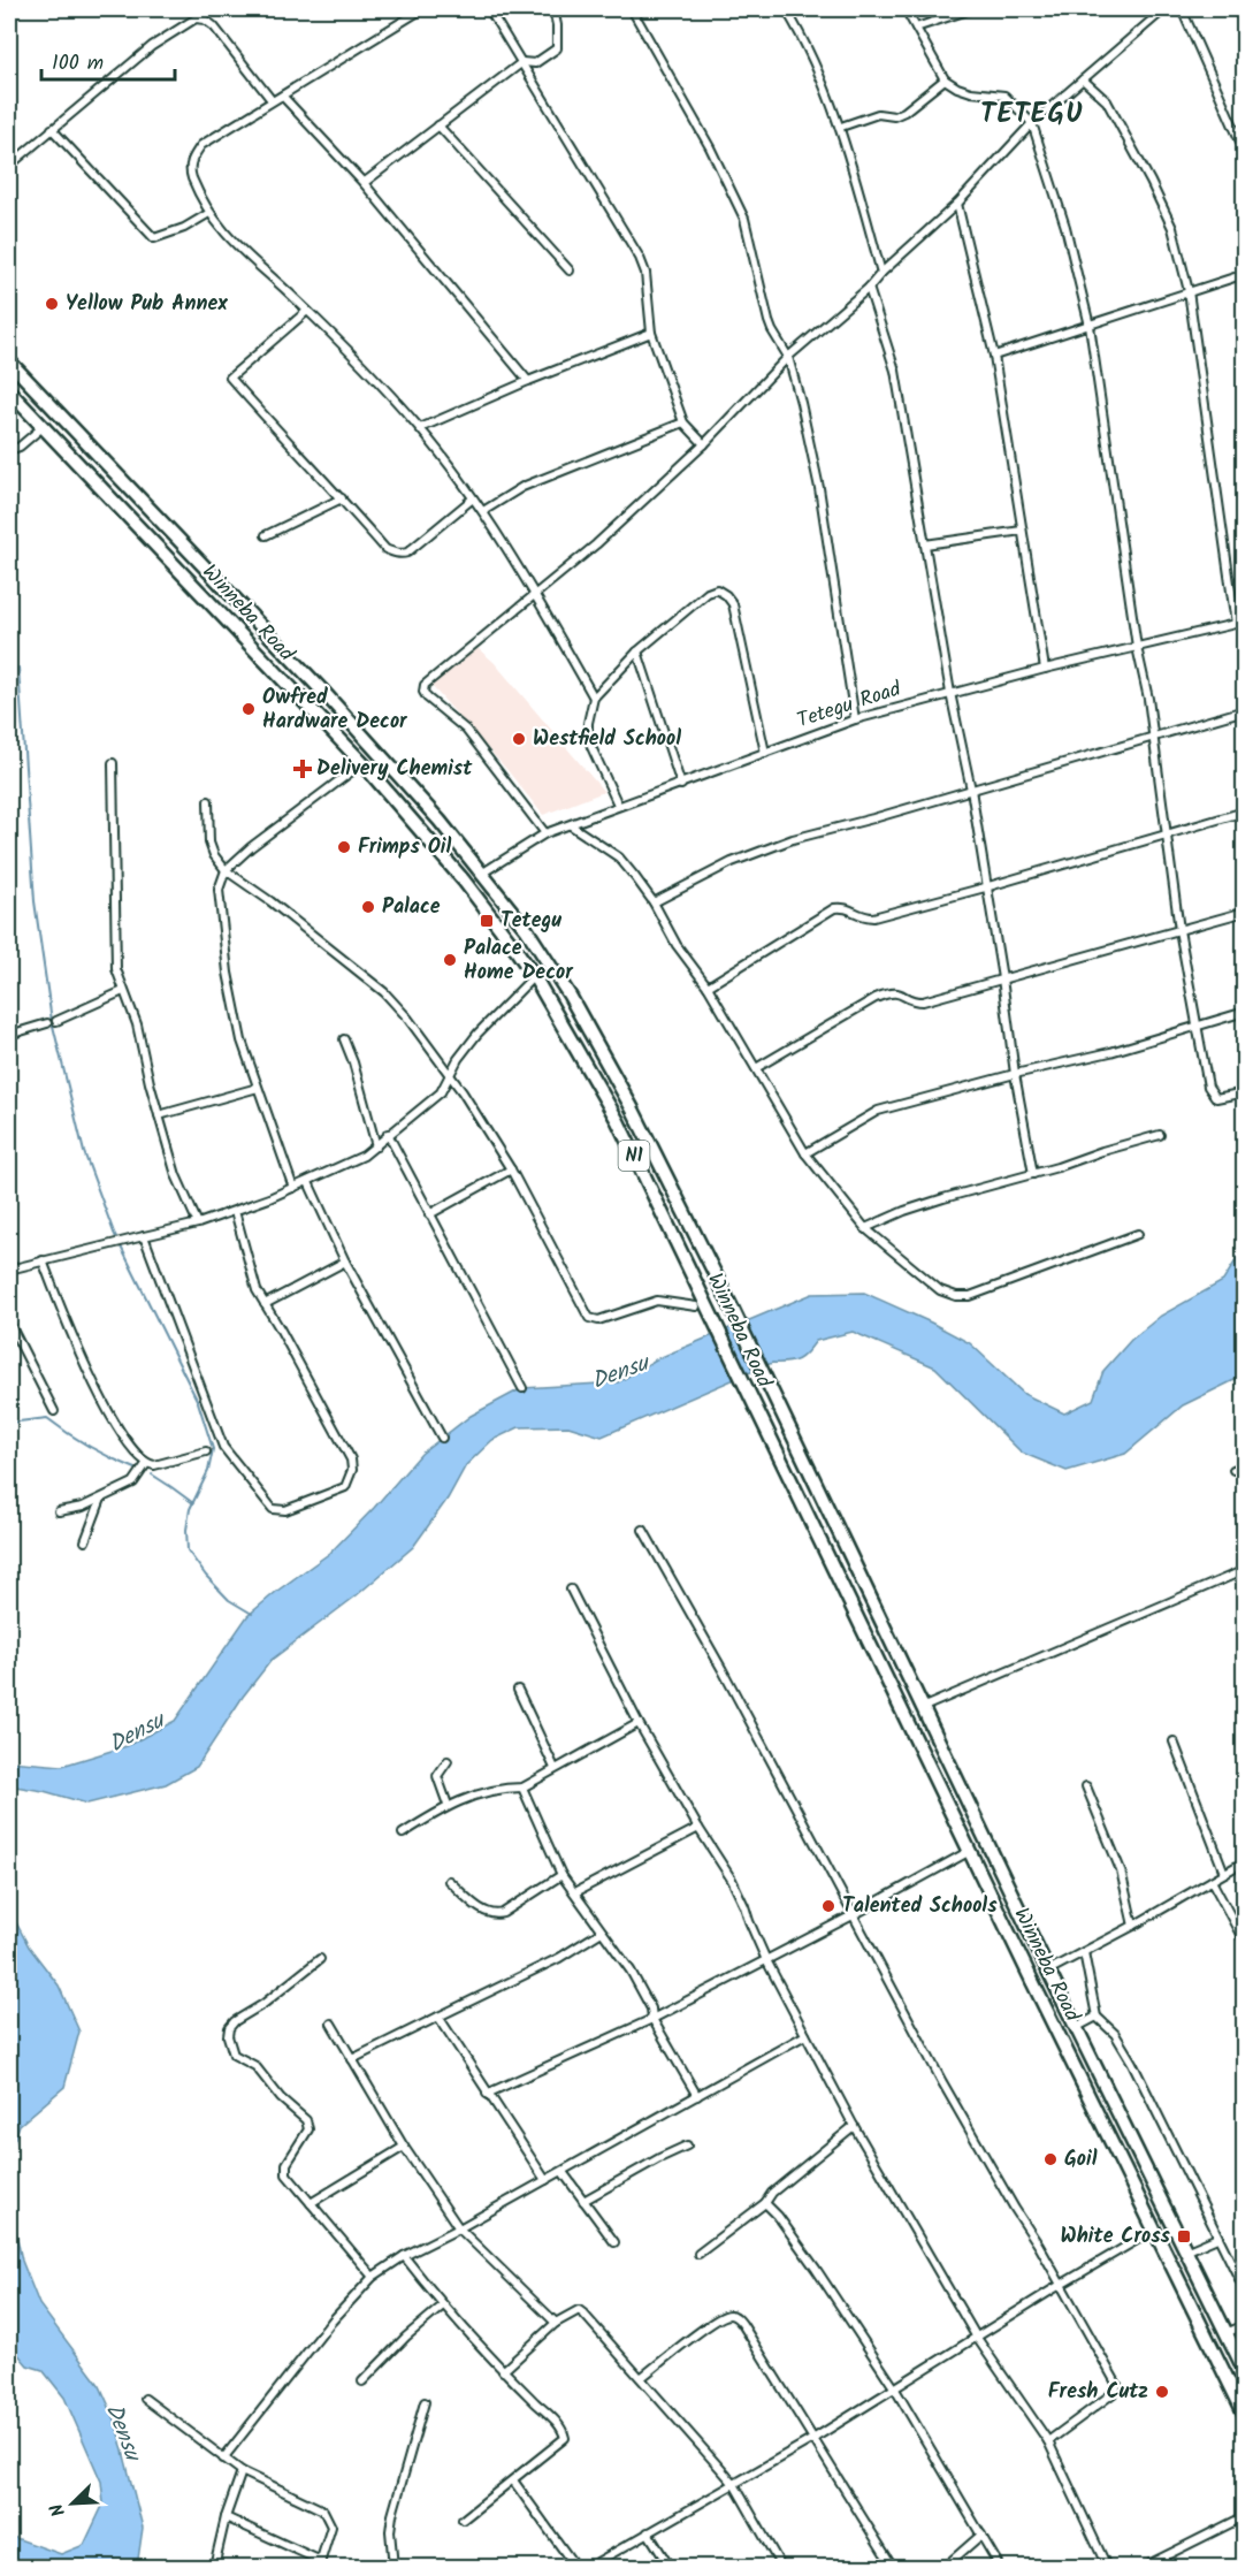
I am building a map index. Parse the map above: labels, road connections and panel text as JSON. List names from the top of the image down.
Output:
{
  "streets": {
    "highway": ["Winneba Road", "N1"],
    "street": ["Tetegu Road"]
  },
  "crossings": [
    ["Winneba Road", "Tetegu Road"]
  ],
  "districts": ["TETEGU"],
  "water": ["Densu"],
  "places": {
    "other": [
      "Yellow Pub Annex",
      "Owfred Hardware Decor",
      "Westfield School",
      "Frimps Oil",
      "Palace",
      "Palace Home Decor",
      "Talented Schools",
      "Goil",
      "Fresh Cutz"
    ],
    "health": ["Delivery Chemist"],
    "transit": ["Tetegu", "White Cross"]
  },
  "scale_bar": "100 m",
  "north": "bottom left"
}
